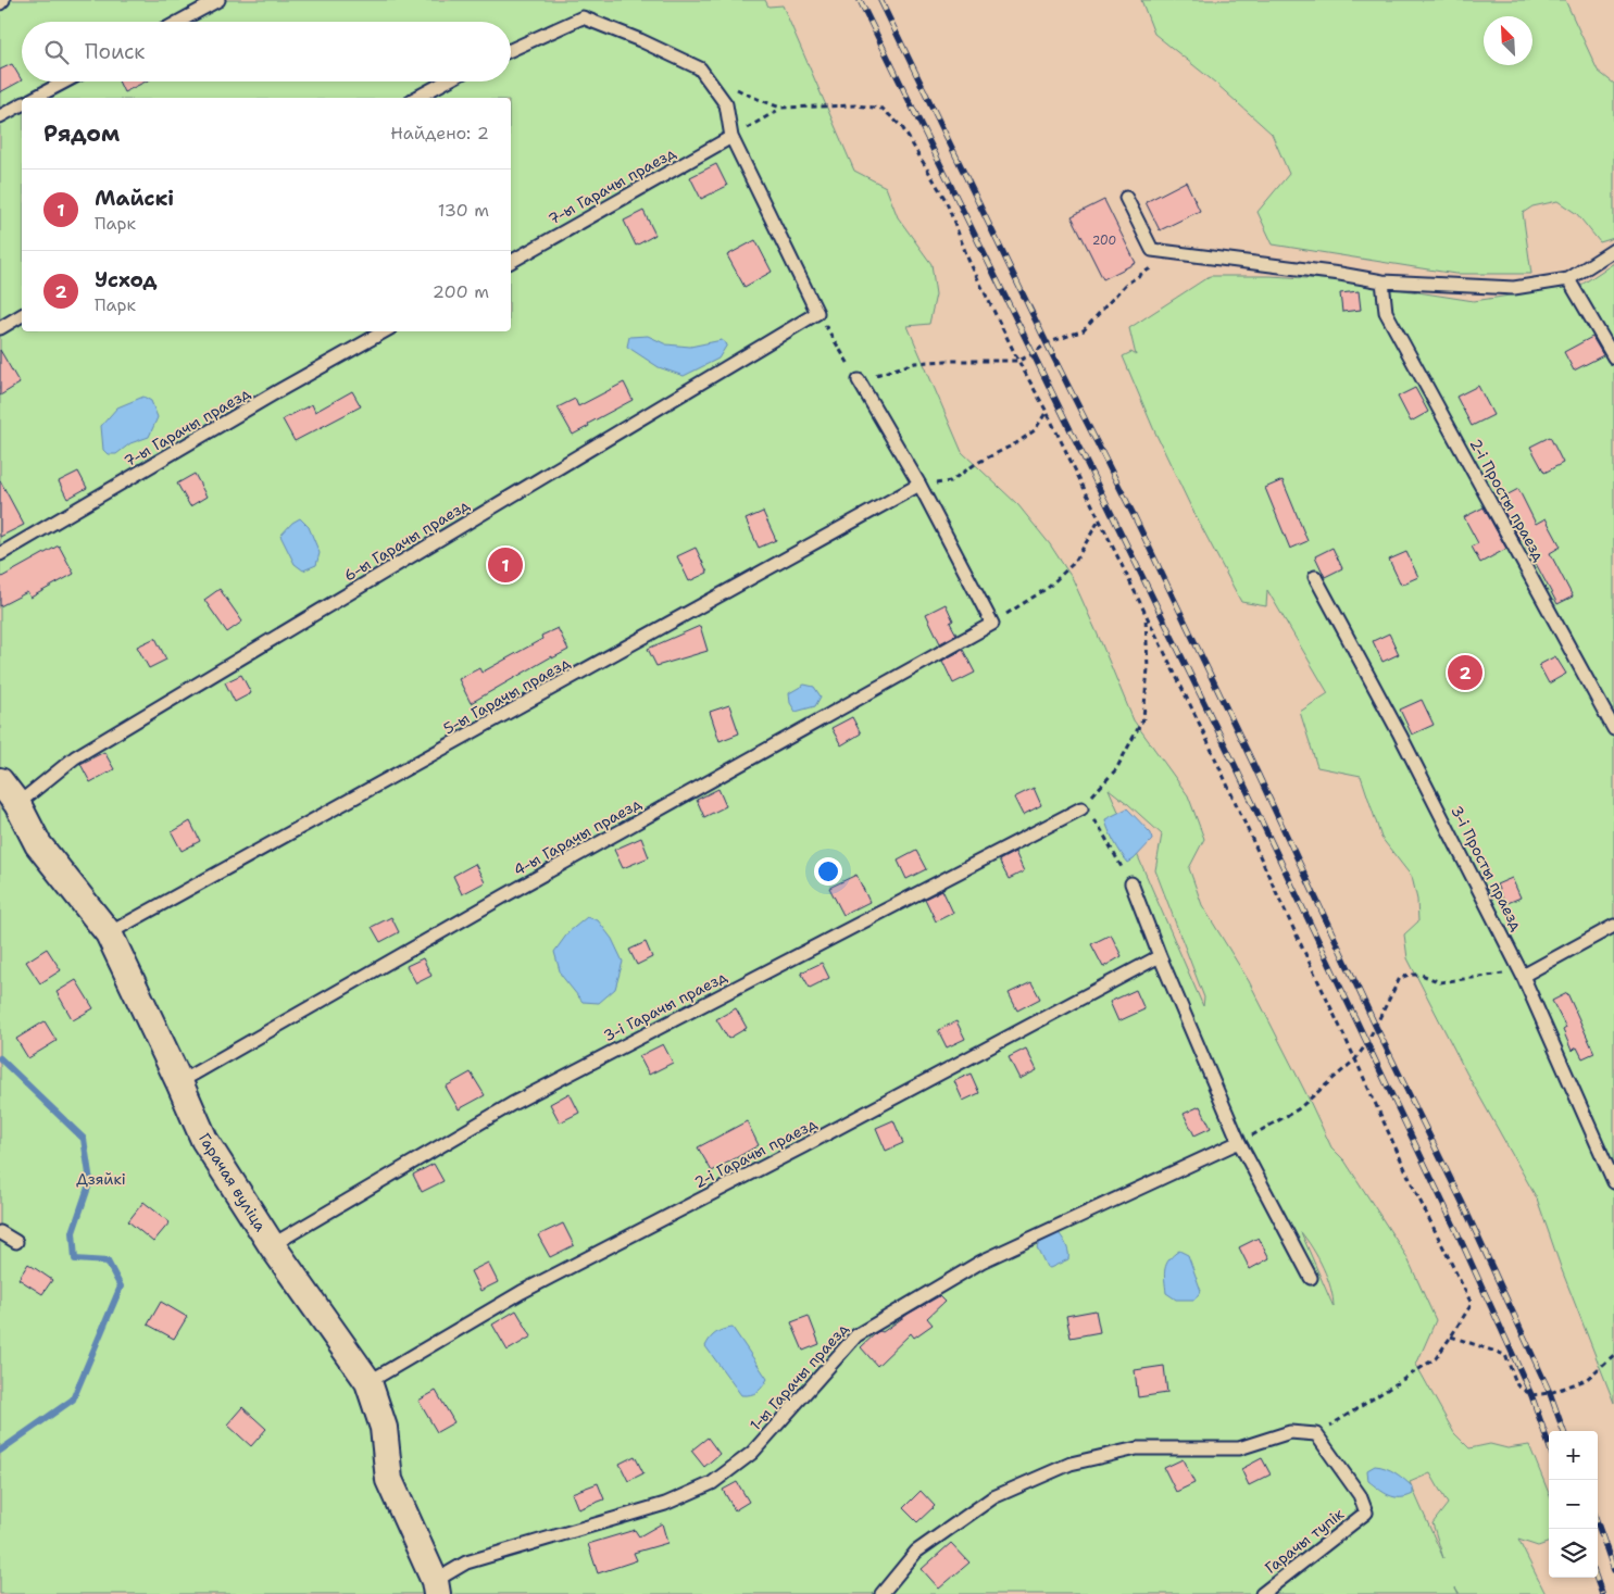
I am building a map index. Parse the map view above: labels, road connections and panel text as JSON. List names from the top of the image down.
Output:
{
  "streets": {
    "street": ["Гарачая вуліца"],
    "lane": [
      "7-ы Гарачы праезд",
      "2-і Просты праезд",
      "6-ы Гарачы праезд",
      "5-ы Гарачы праезд",
      "4-ы Гарачы праезд",
      "3-і Просты праезд",
      "3-і Гарачы праезд",
      "2-і Гарачы праезд",
      "1-ы Гарачы праезд",
      "Гарачы тупік"
    ]
  },
  "crossings": [
    ["6-ы Гарачы праезд", "Гарачая вуліца"],
    ["5-ы Гарачы праезд", "Гарачая вуліца"],
    ["4-ы Гарачы праезд", "Гарачая вуліца"],
    ["3-і Гарачы праезд", "Гарачая вуліца"],
    ["2-і Гарачы праезд", "Гарачая вуліца"],
    ["Гарачая вуліца", "1-ы Гарачы праезд"]
  ],
  "parks": ["Дзяйкі"],
  "house_numbers": ["200"],
  "north": "top left",
  "page": {
    "search": "Поиск",
    "heading": ["Рядом", "Найдено: 2"],
    "list": [
      {
        "mark": "1",
        "name": "Майскі",
        "note": "Парк",
        "value": "130 m"
      },
      {
        "mark": "2",
        "name": "Усход",
        "note": "Парк",
        "value": "200 m"
      }
    ],
    "pins": ["1", "2"],
    "map_buttons": ["+", "−"]
  }
}
